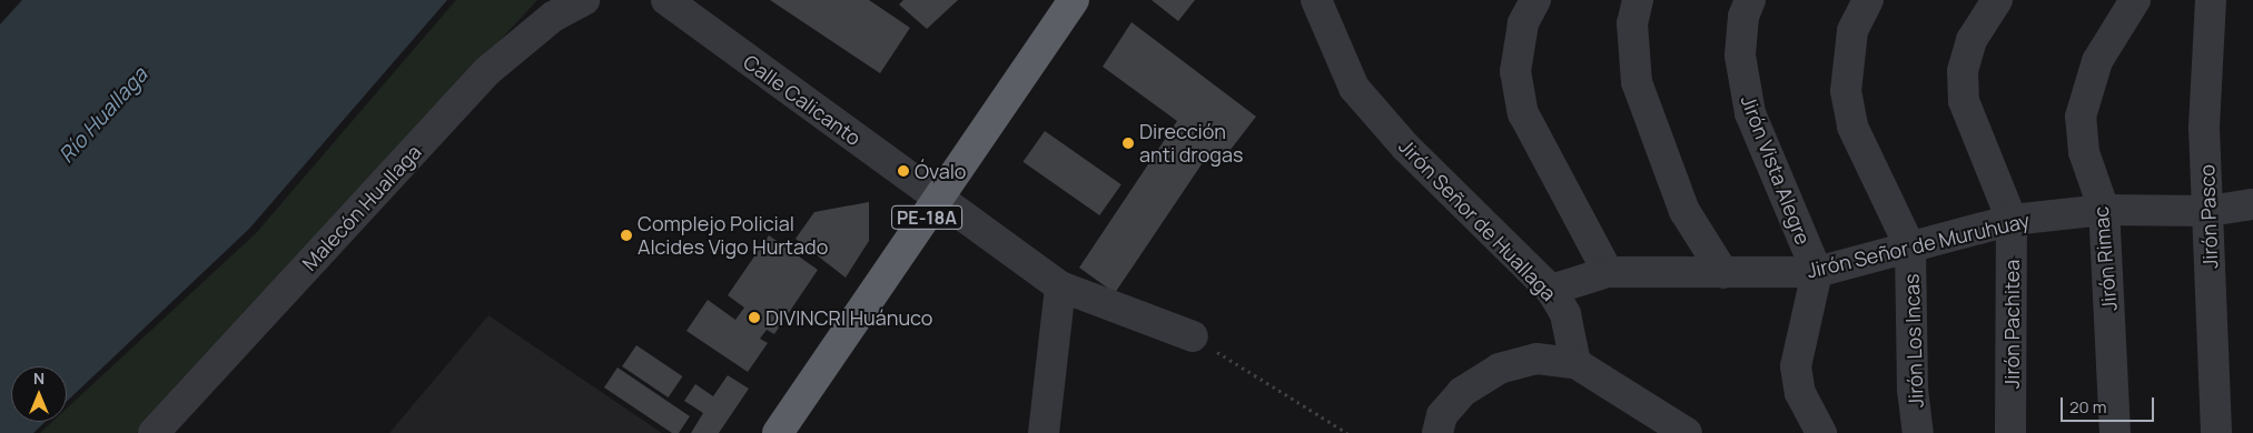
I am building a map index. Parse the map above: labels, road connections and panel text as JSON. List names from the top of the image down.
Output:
{
  "streets": {
    "highway": ["PE-18A"],
    "street": [
      "Calle Calicanto",
      "Jirón Vista Alegre",
      "Malecón Huallaga",
      "Jirón Pasco",
      "Jirón Señor de Huallaga",
      "Jirón Señor de Muruhuay",
      "Jirón Rimac",
      "Jirón Pachitea",
      "Jirón Los Incas"
    ]
  },
  "crossings": [
    ["Calle Calicanto", "PE-18A"],
    ["Jirón Vista Alegre", "Jirón Señor de Muruhuay"],
    ["Jirón Pasco", "Jirón Señor de Muruhuay"],
    ["Jirón Señor de Huallaga", "Jirón Señor de Muruhuay"],
    ["Jirón Señor de Muruhuay", "Jirón Rimac"],
    ["Jirón Señor de Muruhuay", "Jirón Pachitea"],
    ["Jirón Señor de Muruhuay", "Jirón Los Incas"]
  ],
  "water": ["Río Huallaga"],
  "places": [
    "Dirección anti drogas",
    "Óvalo",
    "Complejo Policial Alcides Vigo Hurtado",
    "DIVINCRI Huánuco"
  ],
  "scale_bar": "20 m",
  "north": "top"
}
